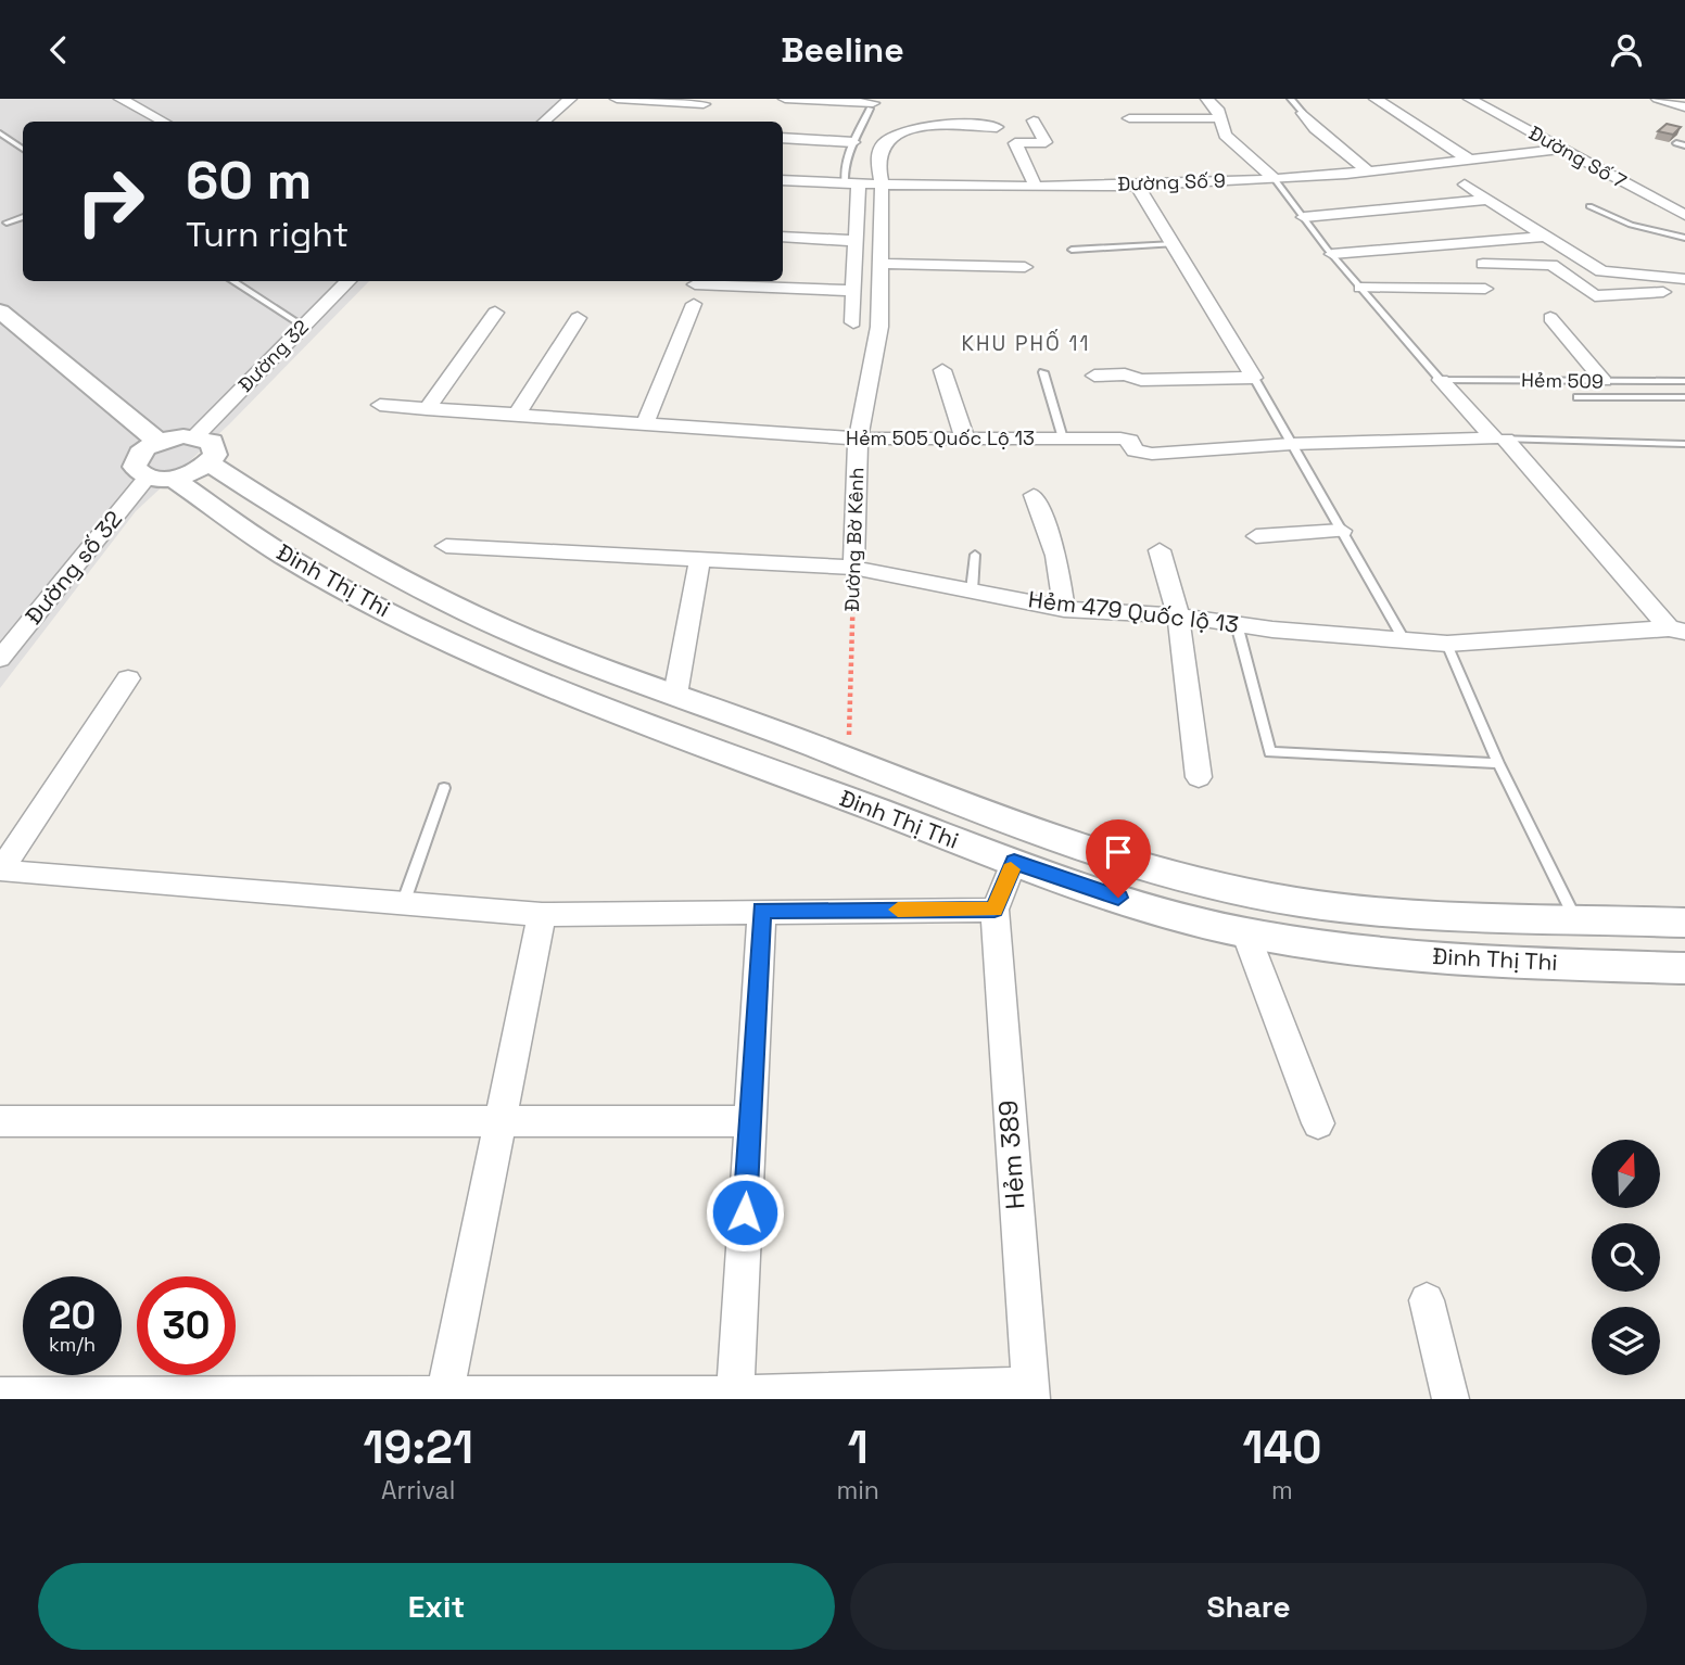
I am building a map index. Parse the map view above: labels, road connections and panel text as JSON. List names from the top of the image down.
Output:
{
  "streets": {
    "street": [
      "Đường Số 7",
      "Đường Số 9",
      "Đường 32",
      "Hẻm 505 Quốc Lộ 13",
      "Đường Bờ Kênh",
      "Đường số 32",
      "Đinh Thị Thi",
      "Hẻm 479 Quốc lộ 13",
      "Hẻm 389"
    ],
    "lane": ["Hẻm 509"]
  },
  "crossings": [
    ["Đường Số 7", "Đường Số 9"],
    ["Đường Số 9", "Đường Bờ Kênh"],
    ["Đường 32", "Đinh Thị Thi"],
    ["Hẻm 505 Quốc Lộ 13", "Đường Bờ Kênh"],
    ["Đường Bờ Kênh", "Đinh Thị Thi"],
    ["Đường Bờ Kênh", "Hẻm 479 Quốc lộ 13"],
    ["Đường số 32", "Đinh Thị Thi"]
  ],
  "districts": ["KHU PHỐ 11"],
  "north": "top",
  "page": {
    "header": "Beeline",
    "turn": ["60 m", "Turn right"],
    "speed": "20 km/h",
    "limit": "30",
    "eta": [
      "19:21",
      "Arrival",
      "1",
      "min",
      "140",
      "m"
    ],
    "buttons": ["Exit", "Share"]
  }
}
